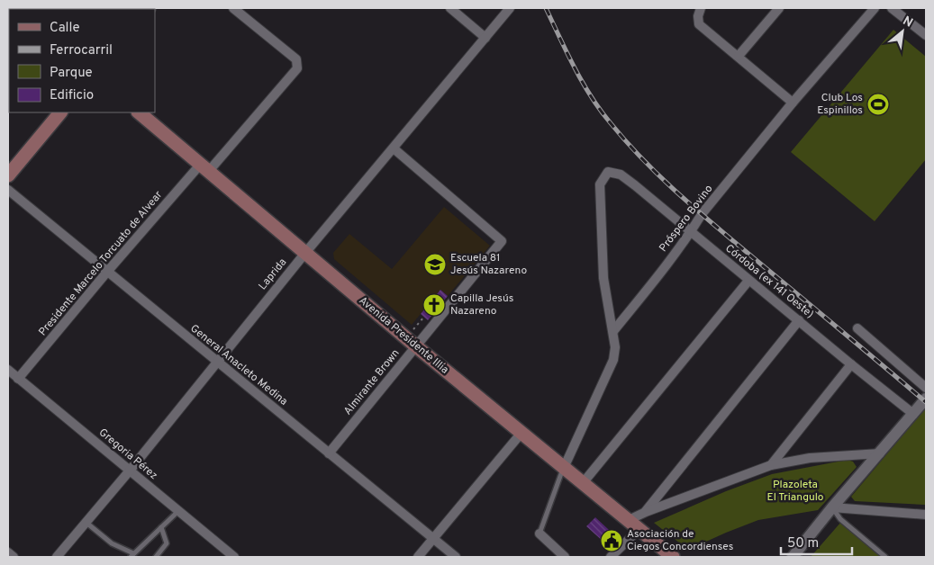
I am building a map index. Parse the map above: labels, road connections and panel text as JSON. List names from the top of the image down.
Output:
{
  "streets": {
    "main road": ["Avenida Presidente Illia"],
    "street": [
      "Próspero Bovino",
      "Presidente Marcelo Torcuato de Alvear",
      "Laprida",
      "Córdoba (ex 141 Oeste)",
      "General Anacleto Medina",
      "Almirante Brown",
      "Gregoria Pérez"
    ]
  },
  "crossings": [
    ["Próspero Bovino", "Córdoba (ex 141 Oeste)"],
    ["Presidente Marcelo Torcuato de Alvear", "Avenida Presidente Illia"],
    ["Presidente Marcelo Torcuato de Alvear", "General Anacleto Medina"],
    ["Presidente Marcelo Torcuato de Alvear", "Gregoria Pérez"],
    ["Laprida", "Avenida Presidente Illia"],
    ["Laprida", "General Anacleto Medina"],
    ["Laprida", "Almirante Brown"],
    ["Laprida", "Gregoria Pérez"],
    ["Avenida Presidente Illia", "Almirante Brown"],
    ["General Anacleto Medina", "Almirante Brown"]
  ],
  "parks": ["Plazoleta El Triangulo"],
  "places": {
    "sports": ["Club Los Espinillos"],
    "school or university": ["Escuela 81 Jesús Nazareno"],
    "church": ["Capilla Jesús Nazareno"],
    "public building": ["Asociación de Ciegos Concordienses"]
  },
  "legend": [
    "Calle",
    "Ferrocarril",
    "Parque",
    "Edificio"
  ],
  "scale_bar": "50 m",
  "north": "top right"
}
